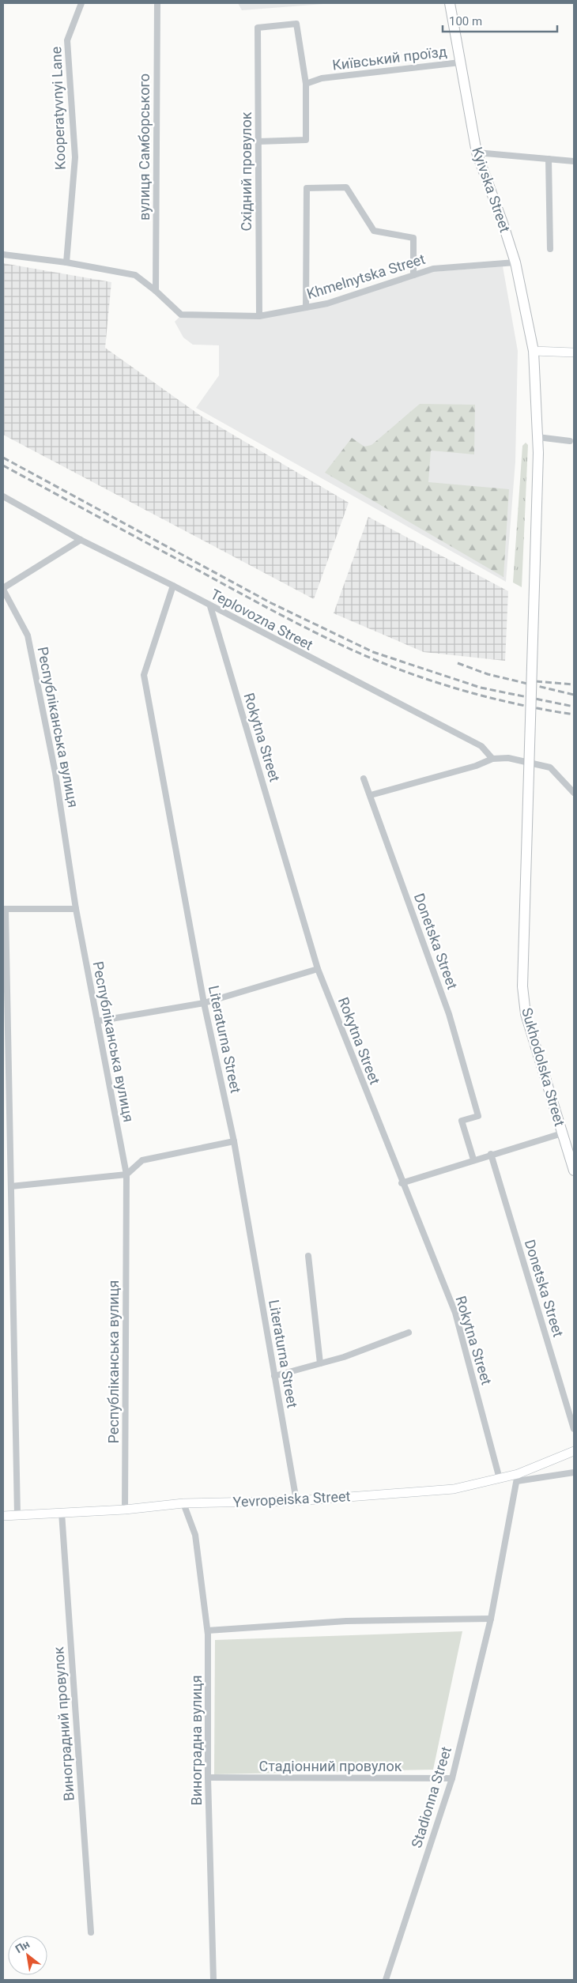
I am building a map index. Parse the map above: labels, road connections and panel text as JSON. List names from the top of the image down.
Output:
{
  "streets": {
    "main road": ["Kyivska Street", "Sukhodolska Street"],
    "street": [
      "Київський проїзд",
      "Kooperatyvnyi Lane",
      "вулиця Самборського",
      "Східний провулок",
      "Khmelnytska Street",
      "Teplovozna Street",
      "Республіканська вулиця",
      "Rokytna Street",
      "Donetska Street",
      "Literaturna Street",
      "Yevropeiska Street",
      "Виноградний провулок",
      "Виноградна вулиця",
      "Стадіонний провулок",
      "Stadionna Street"
    ]
  },
  "crossings": [
    ["Київський проїзд", "Східний провулок"],
    ["Київський проїзд", "Kyivska Street"],
    ["Kooperatyvnyi Lane", "Khmelnytska Street"],
    ["вулиця Самборського", "Khmelnytska Street"],
    ["Східний провулок", "Khmelnytska Street"],
    ["Kyivska Street", "Khmelnytska Street"],
    ["Kyivska Street", "Sukhodolska Street"],
    ["Teplovozna Street", "Rokytna Street"],
    ["Teplovozna Street", "Literaturna Street"],
    ["Республіканська вулиця", "Yevropeiska Street"],
    ["Rokytna Street", "Yevropeiska Street"],
    ["Literaturna Street", "Yevropeiska Street"],
    ["Yevropeiska Street", "Виноградний провулок"],
    ["Yevropeiska Street", "Виноградна вулиця"],
    ["Yevropeiska Street", "Stadionna Street"],
    ["Виноградна вулиця", "Стадіонний провулок"],
    ["Стадіонний провулок", "Stadionna Street"]
  ],
  "scale_bar": "100 m",
  "north": "top left"
}
